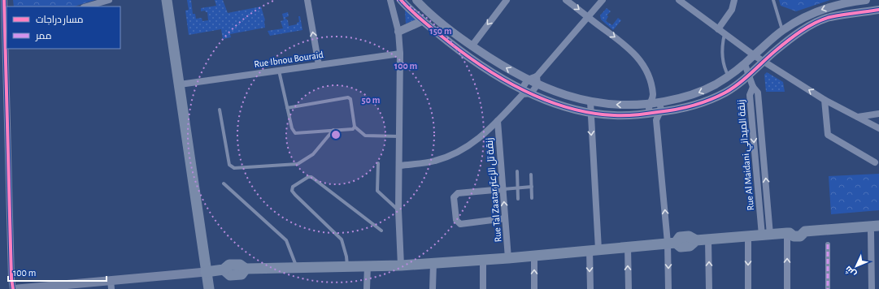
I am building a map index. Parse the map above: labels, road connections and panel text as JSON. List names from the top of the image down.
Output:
{
  "streets": {
    "street": ["Rue Ibnou Bouraid", "Rue Al Maidani زنقة الميداني", "Rue Tal Zaatar زنقة تل الزعتر"]
  },
  "legend": ["مسار دراجات", "ممر"],
  "scale_bar": "100 m",
  "north": "bottom left",
  "rings": ["150 m", "100 m", "50 m"]
}
